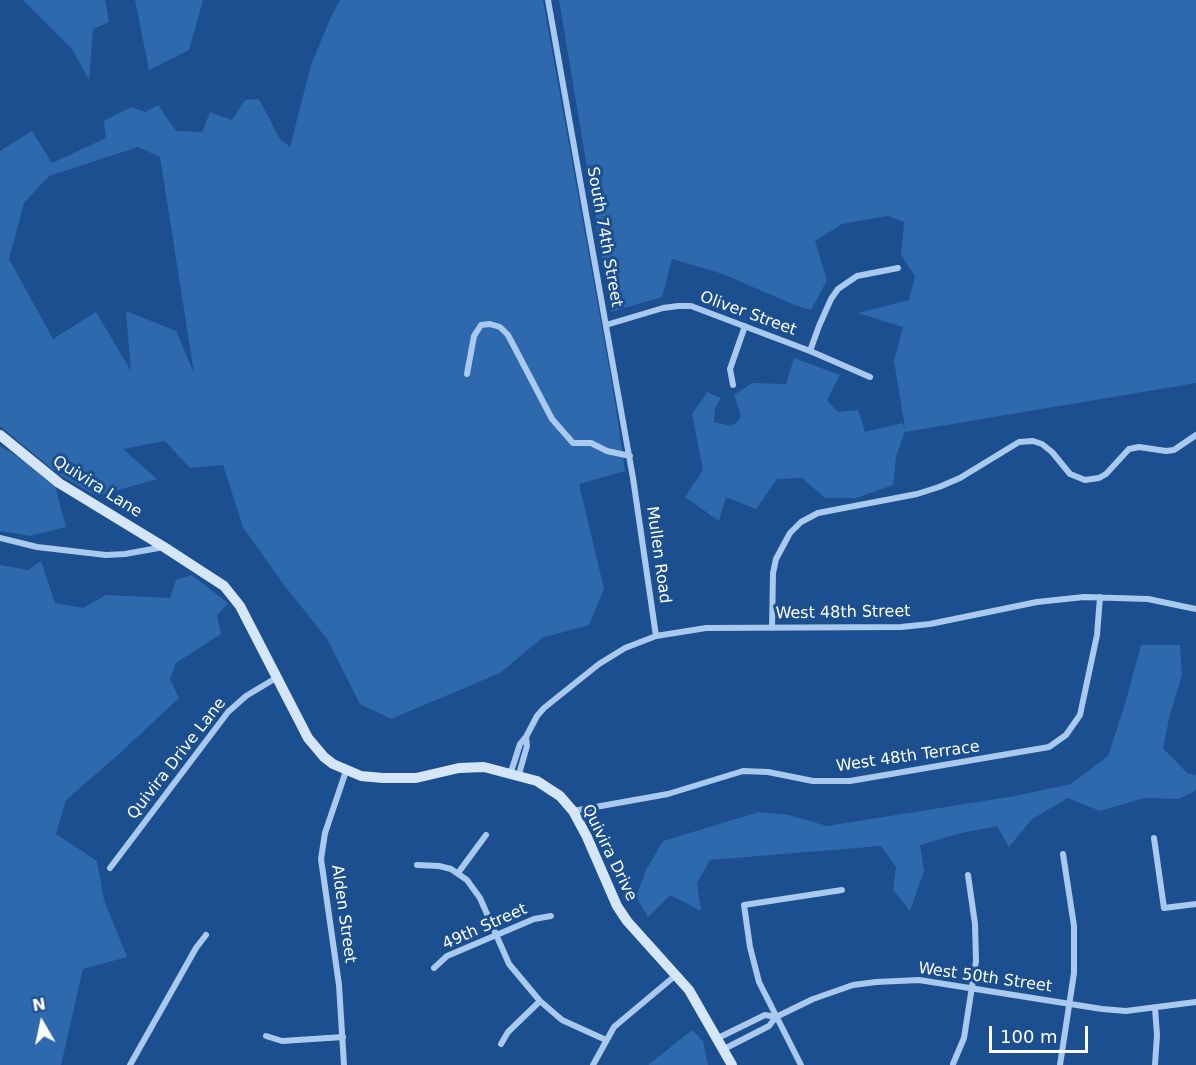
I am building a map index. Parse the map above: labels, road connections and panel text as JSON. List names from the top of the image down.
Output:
{
  "streets": {
    "main road": ["Quivira Lane", "Quivira Drive"],
    "street": [
      "South 74th Street",
      "Oliver Street",
      "Mullen Road",
      "West 48th Street",
      "West 48th Terrace",
      "Quivira Drive Lane",
      "Alden Street",
      "49th Street",
      "West 50th Street"
    ]
  },
  "crossings": [
    ["South 74th Street", "Oliver Street"],
    ["South 74th Street", "Mullen Road"],
    ["Quivira Lane", "Quivira Drive"],
    ["Mullen Road", "West 48th Street"],
    ["West 48th Street", "West 48th Terrace"],
    ["West 48th Street", "Quivira Drive"],
    ["West 48th Terrace", "Quivira Drive"],
    ["Quivira Drive Lane", "Quivira Drive"],
    ["Quivira Drive", "Alden Street"],
    ["Quivira Drive", "West 50th Street"]
  ],
  "scale_bar": "100 m",
  "north": "top"
}
